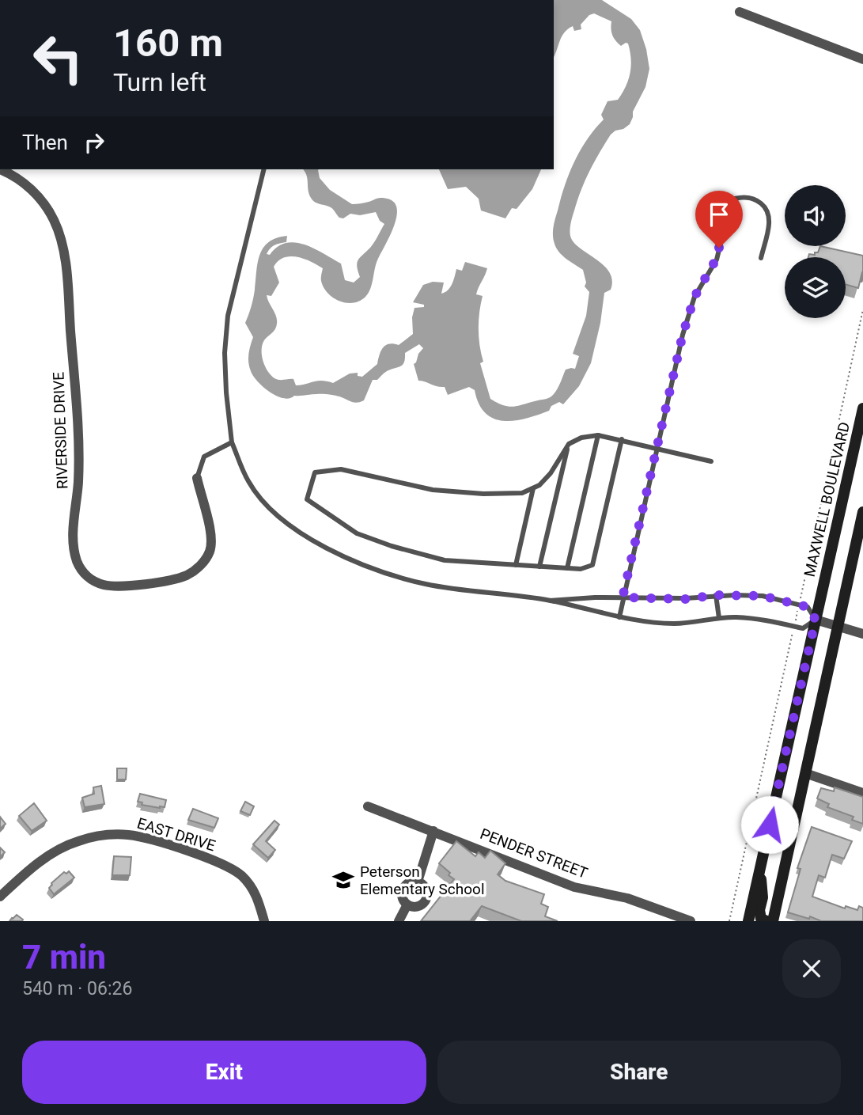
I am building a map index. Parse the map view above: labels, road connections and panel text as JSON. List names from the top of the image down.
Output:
{
  "streets": {
    "main road": ["MAXWELL BOULEVARD"],
    "street": ["RIVERSIDE DRIVE", "EAST DRIVE", "PENDER STREET"]
  },
  "places": {
    "school or university": ["Peterson Elementary School"]
  },
  "page": {
    "turn": ["160 m", "Turn left"],
    "then": "Then",
    "heading": ["7 min", "540 m · 06:26"],
    "buttons": ["Exit", "Share"]
  }
}
